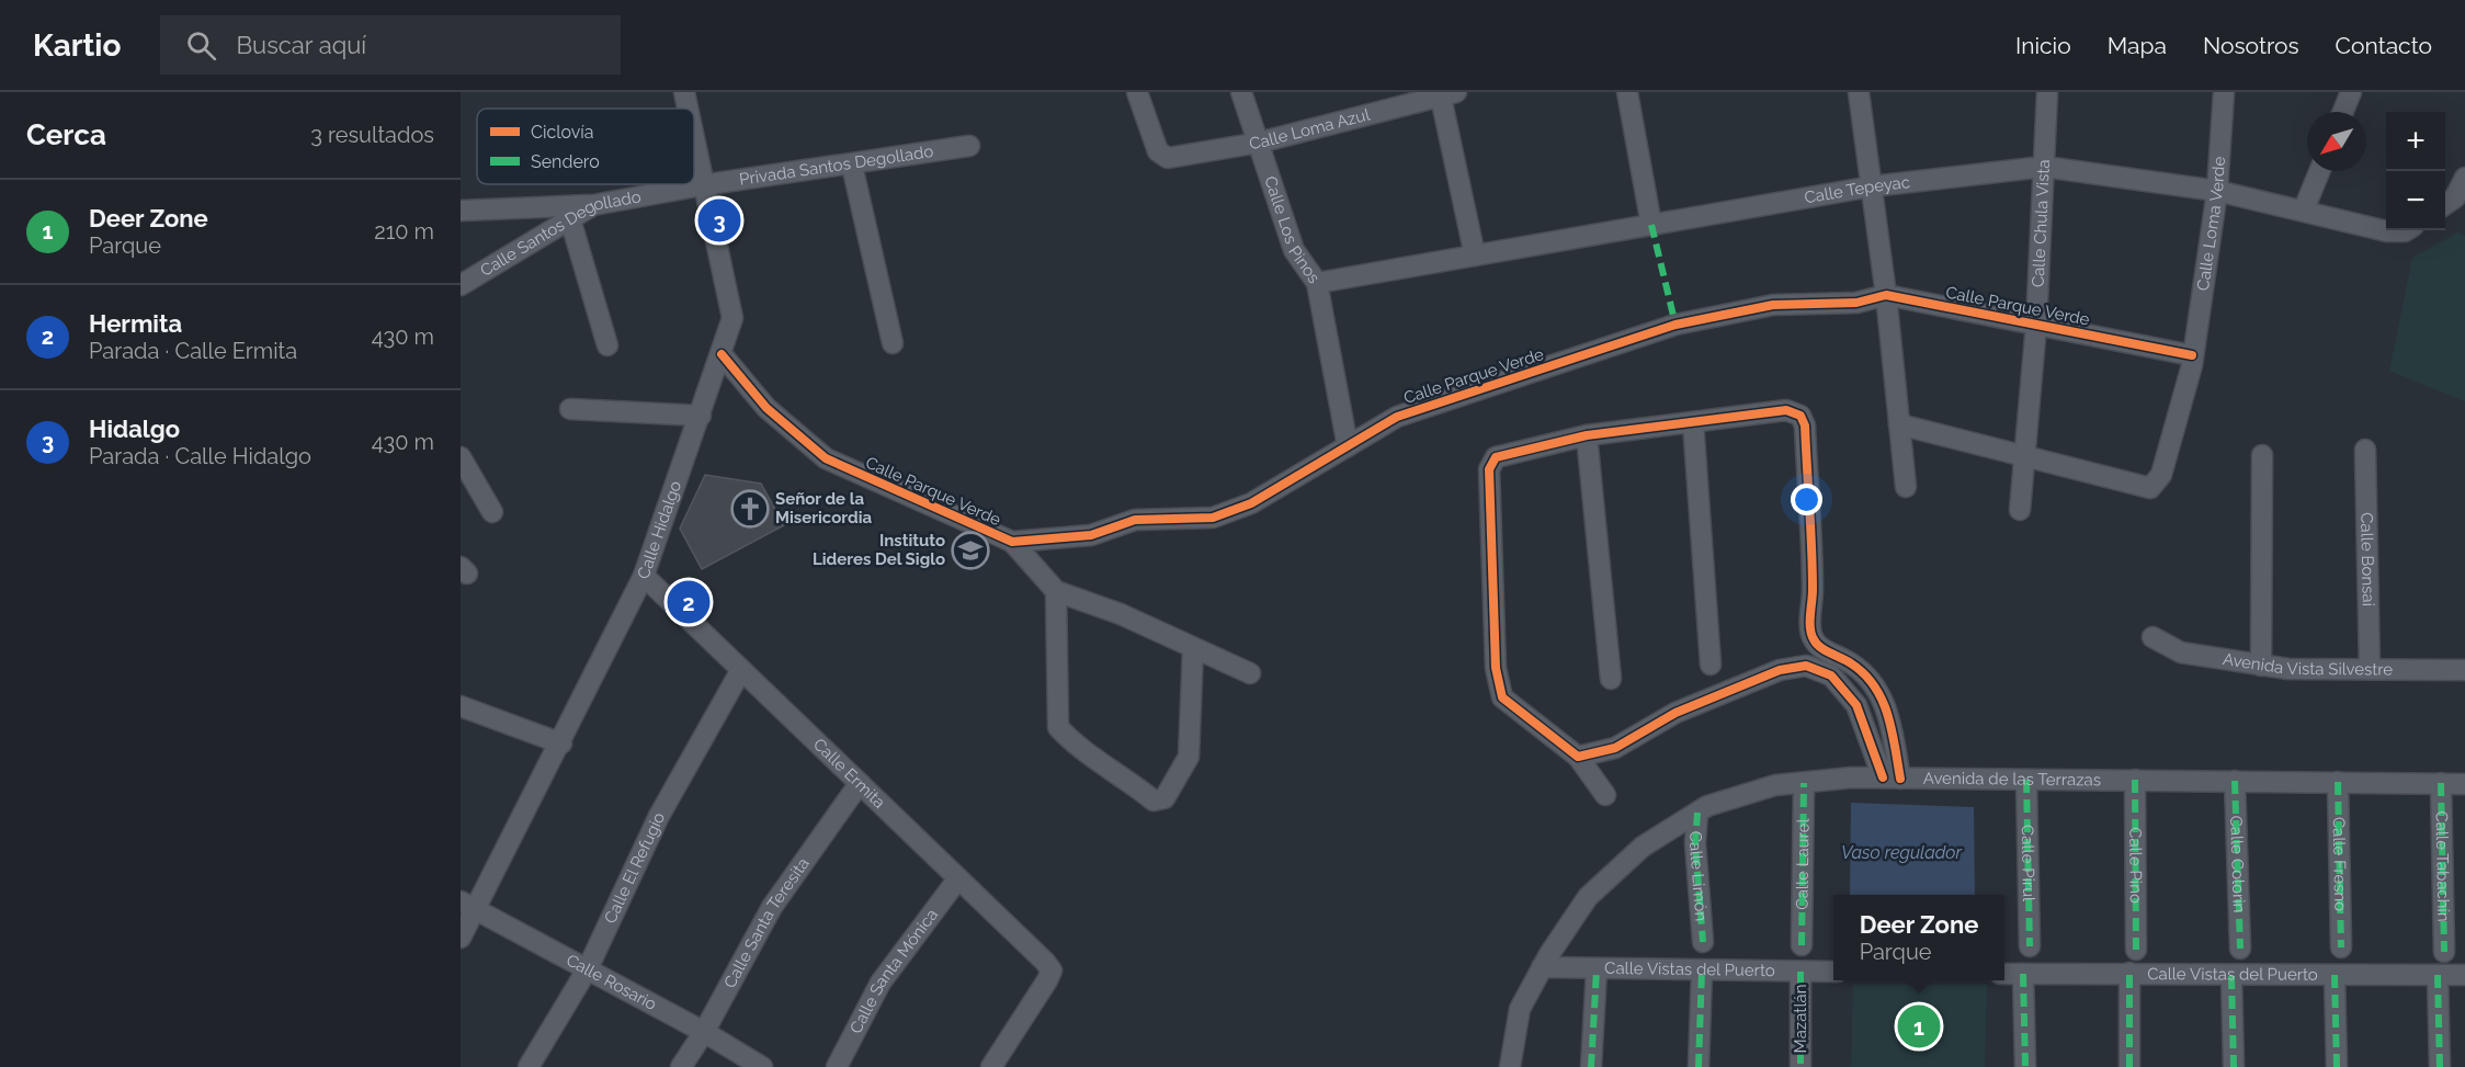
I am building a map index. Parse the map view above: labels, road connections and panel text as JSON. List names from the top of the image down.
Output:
{
  "streets": {
    "street": [
      "Calle Loma Azul",
      "Privada Santos Degollado",
      "Calle Tepeyac",
      "Calle Chula Vista",
      "Calle Loma Verde",
      "Calle Los Pinos",
      "Calle Santos Degollado",
      "Calle Parque Verde",
      "Calle Hidalgo",
      "Calle Bonsai",
      "Avenida Vista Silvestre",
      "Calle Ermita",
      "Avenida de las Terrazas",
      "Calle Pirul",
      "Calle Laurel",
      "Calle Pino",
      "Calle Colorin",
      "Calle Fresno",
      "Calle Tabachín",
      "Calle El Refugio",
      "Calle Limón",
      "Calle Santa Teresita",
      "Calle Vistas del Puerto",
      "Calle Santa Mónica",
      "Calle Rosario",
      "Mazatlán"
    ]
  },
  "crossings": [
    ["Calle Loma Azul", "Calle Los Pinos"],
    ["Privada Santos Degollado", "Calle Santos Degollado"],
    ["Privada Santos Degollado", "Calle Hidalgo"],
    ["Calle Tepeyac", "Calle Chula Vista"],
    ["Calle Tepeyac", "Calle Loma Verde"],
    ["Calle Tepeyac", "Calle Los Pinos"],
    ["Calle Chula Vista", "Calle Loma Verde"],
    ["Calle Chula Vista", "Calle Parque Verde"],
    ["Calle Loma Verde", "Calle Parque Verde"],
    ["Calle Los Pinos", "Calle Parque Verde"],
    ["Calle Santos Degollado", "Calle Hidalgo"],
    ["Calle Parque Verde", "Calle Hidalgo"],
    ["Calle Hidalgo", "Calle Ermita"],
    ["Calle Hidalgo", "Calle Rosario"],
    ["Calle Bonsai", "Avenida Vista Silvestre"],
    ["Calle Ermita", "Calle El Refugio"],
    ["Calle Ermita", "Calle Santa Teresita"],
    ["Calle Ermita", "Calle Santa Mónica"],
    ["Avenida de las Terrazas", "Calle Pirul"],
    ["Avenida de las Terrazas", "Calle Laurel"],
    ["Avenida de las Terrazas", "Calle Pino"],
    ["Avenida de las Terrazas", "Calle Colorin"],
    ["Avenida de las Terrazas", "Calle Fresno"],
    ["Avenida de las Terrazas", "Calle Tabachín"],
    ["Avenida de las Terrazas", "Calle Limón"],
    ["Avenida de las Terrazas", "Calle Vistas del Puerto"],
    ["Calle El Refugio", "Calle Rosario"],
    ["Calle Santa Teresita", "Calle Rosario"],
    ["Calle Vistas del Puerto", "Mazatlán"]
  ],
  "water": ["Vaso regulador"],
  "places": {
    "church": ["Señor de la Misericordia"],
    "school or university": ["Instituto Lideres Del Siglo"]
  },
  "legend": ["Ciclovía", "Sendero"],
  "north": "bottom left",
  "page": {
    "header": "Kartio",
    "search": "Buscar aquí",
    "nav": [
      "Inicio",
      "Mapa",
      "Nosotros",
      "Contacto"
    ],
    "heading": ["Cerca", "3 resultados"],
    "map_buttons": ["+", "−"],
    "list": [
      {
        "mark": "1",
        "name": "Deer Zone",
        "note": "Parque",
        "value": "210 m"
      },
      {
        "mark": "2",
        "name": "Hermita",
        "note": "Parada · Calle Ermita",
        "value": "430 m"
      },
      {
        "mark": "3",
        "name": "Hidalgo",
        "note": "Parada · Calle Hidalgo",
        "value": "430 m"
      }
    ],
    "pins": ["3", "2", "1"],
    "popup": ["Deer Zone", "Parque"]
  }
}
